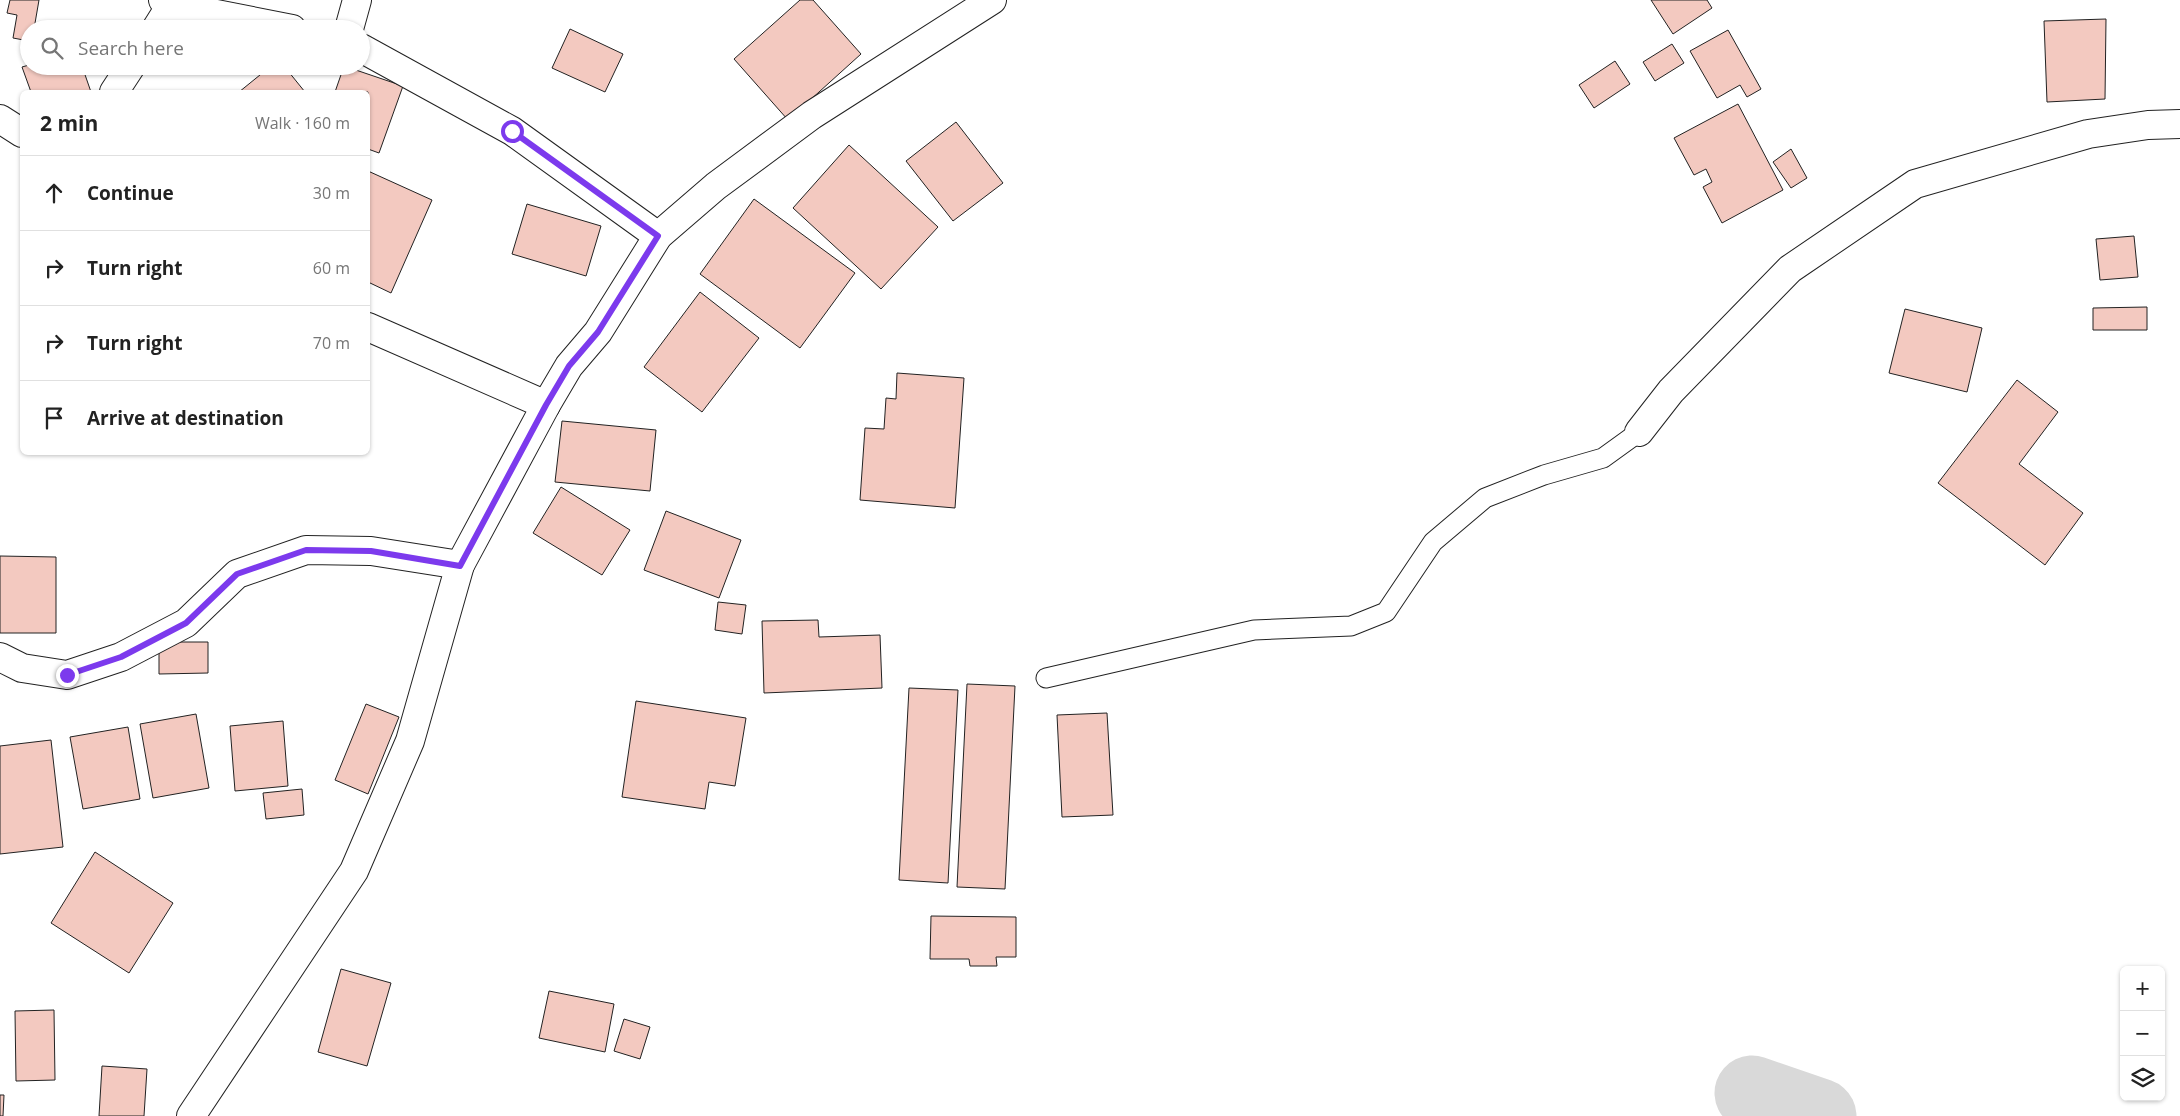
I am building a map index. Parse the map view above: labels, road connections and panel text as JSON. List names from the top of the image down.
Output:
{
  "page": {
    "search": "Search here",
    "heading": ["2 min", "Walk · 160 m"],
    "list": [
      ["Continue", "30 m"],
      ["Turn right", "60 m"],
      ["Turn right", "70 m"],
      "Arrive at destination"
    ],
    "map_buttons": ["+", "−"]
  }
}
